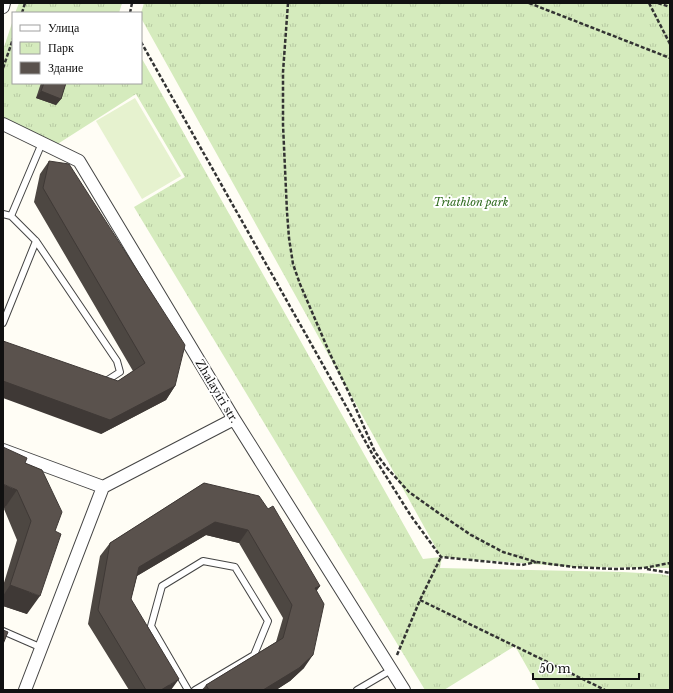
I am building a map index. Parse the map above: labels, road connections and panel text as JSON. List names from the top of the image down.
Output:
{
  "streets": {
    "street": ["Zhalayiri str."]
  },
  "parks": ["Triathlon park"],
  "legend": ["Улица", "Парк", "Здание"],
  "scale_bar": "50 m"
}
